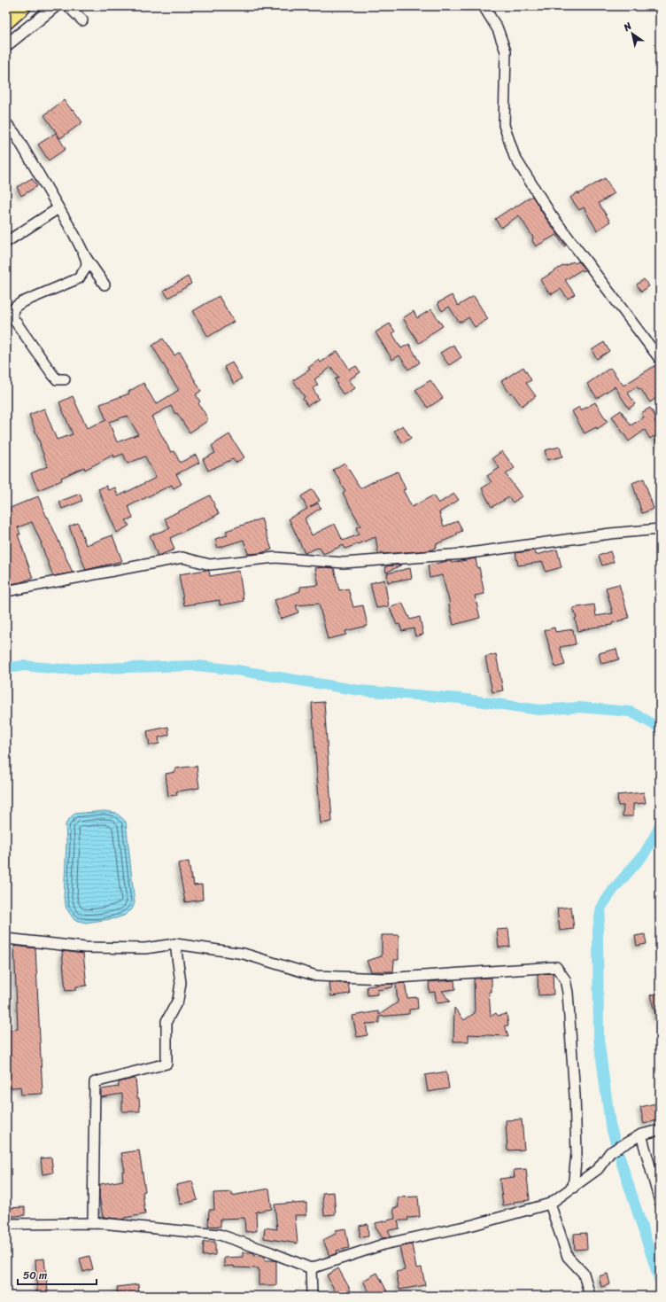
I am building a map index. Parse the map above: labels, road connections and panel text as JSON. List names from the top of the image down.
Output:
{
  "scale_bar": "50 m",
  "north": "top left"
}
